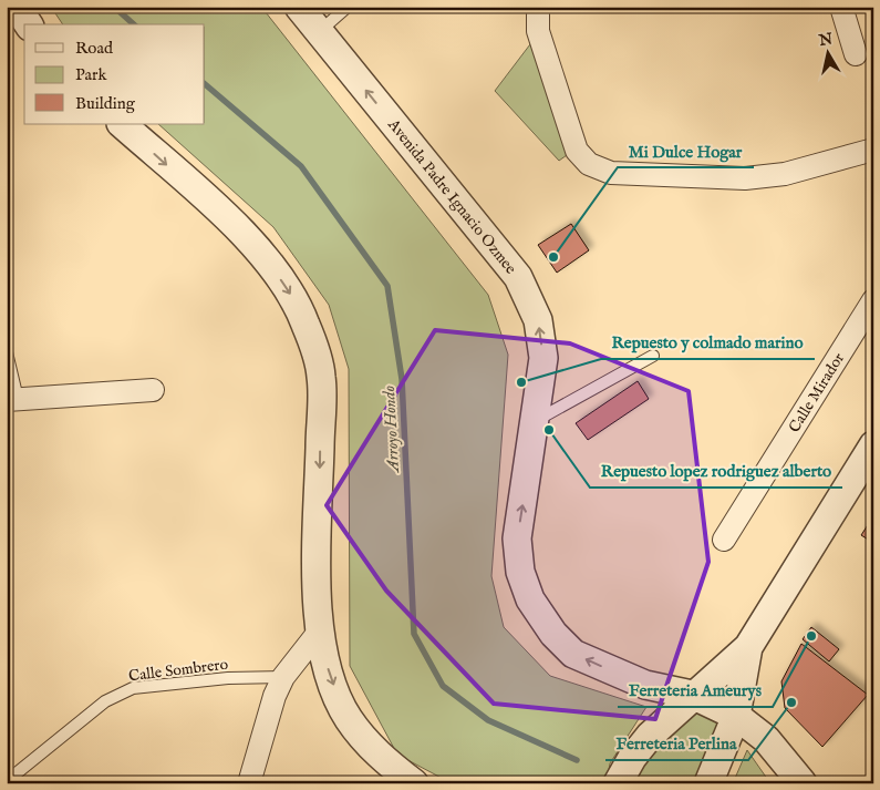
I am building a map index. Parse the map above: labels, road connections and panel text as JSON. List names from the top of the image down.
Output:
{
  "streets": {
    "street": ["Avenida Padre Ignacio Ozmee", "Calle Mirador"],
    "lane": ["Calle Sombrero"]
  },
  "water": ["Arroyo Hondo"],
  "places": [
    "Mi Dulce Hogar",
    "Repuesto y colmado marino",
    "Repuesto lopez rodriguez alberto",
    "Ferreteria Ameurys",
    "Ferreteria Perlina"
  ],
  "legend": ["Road", "Park", "Building"],
  "north": "top"
}
